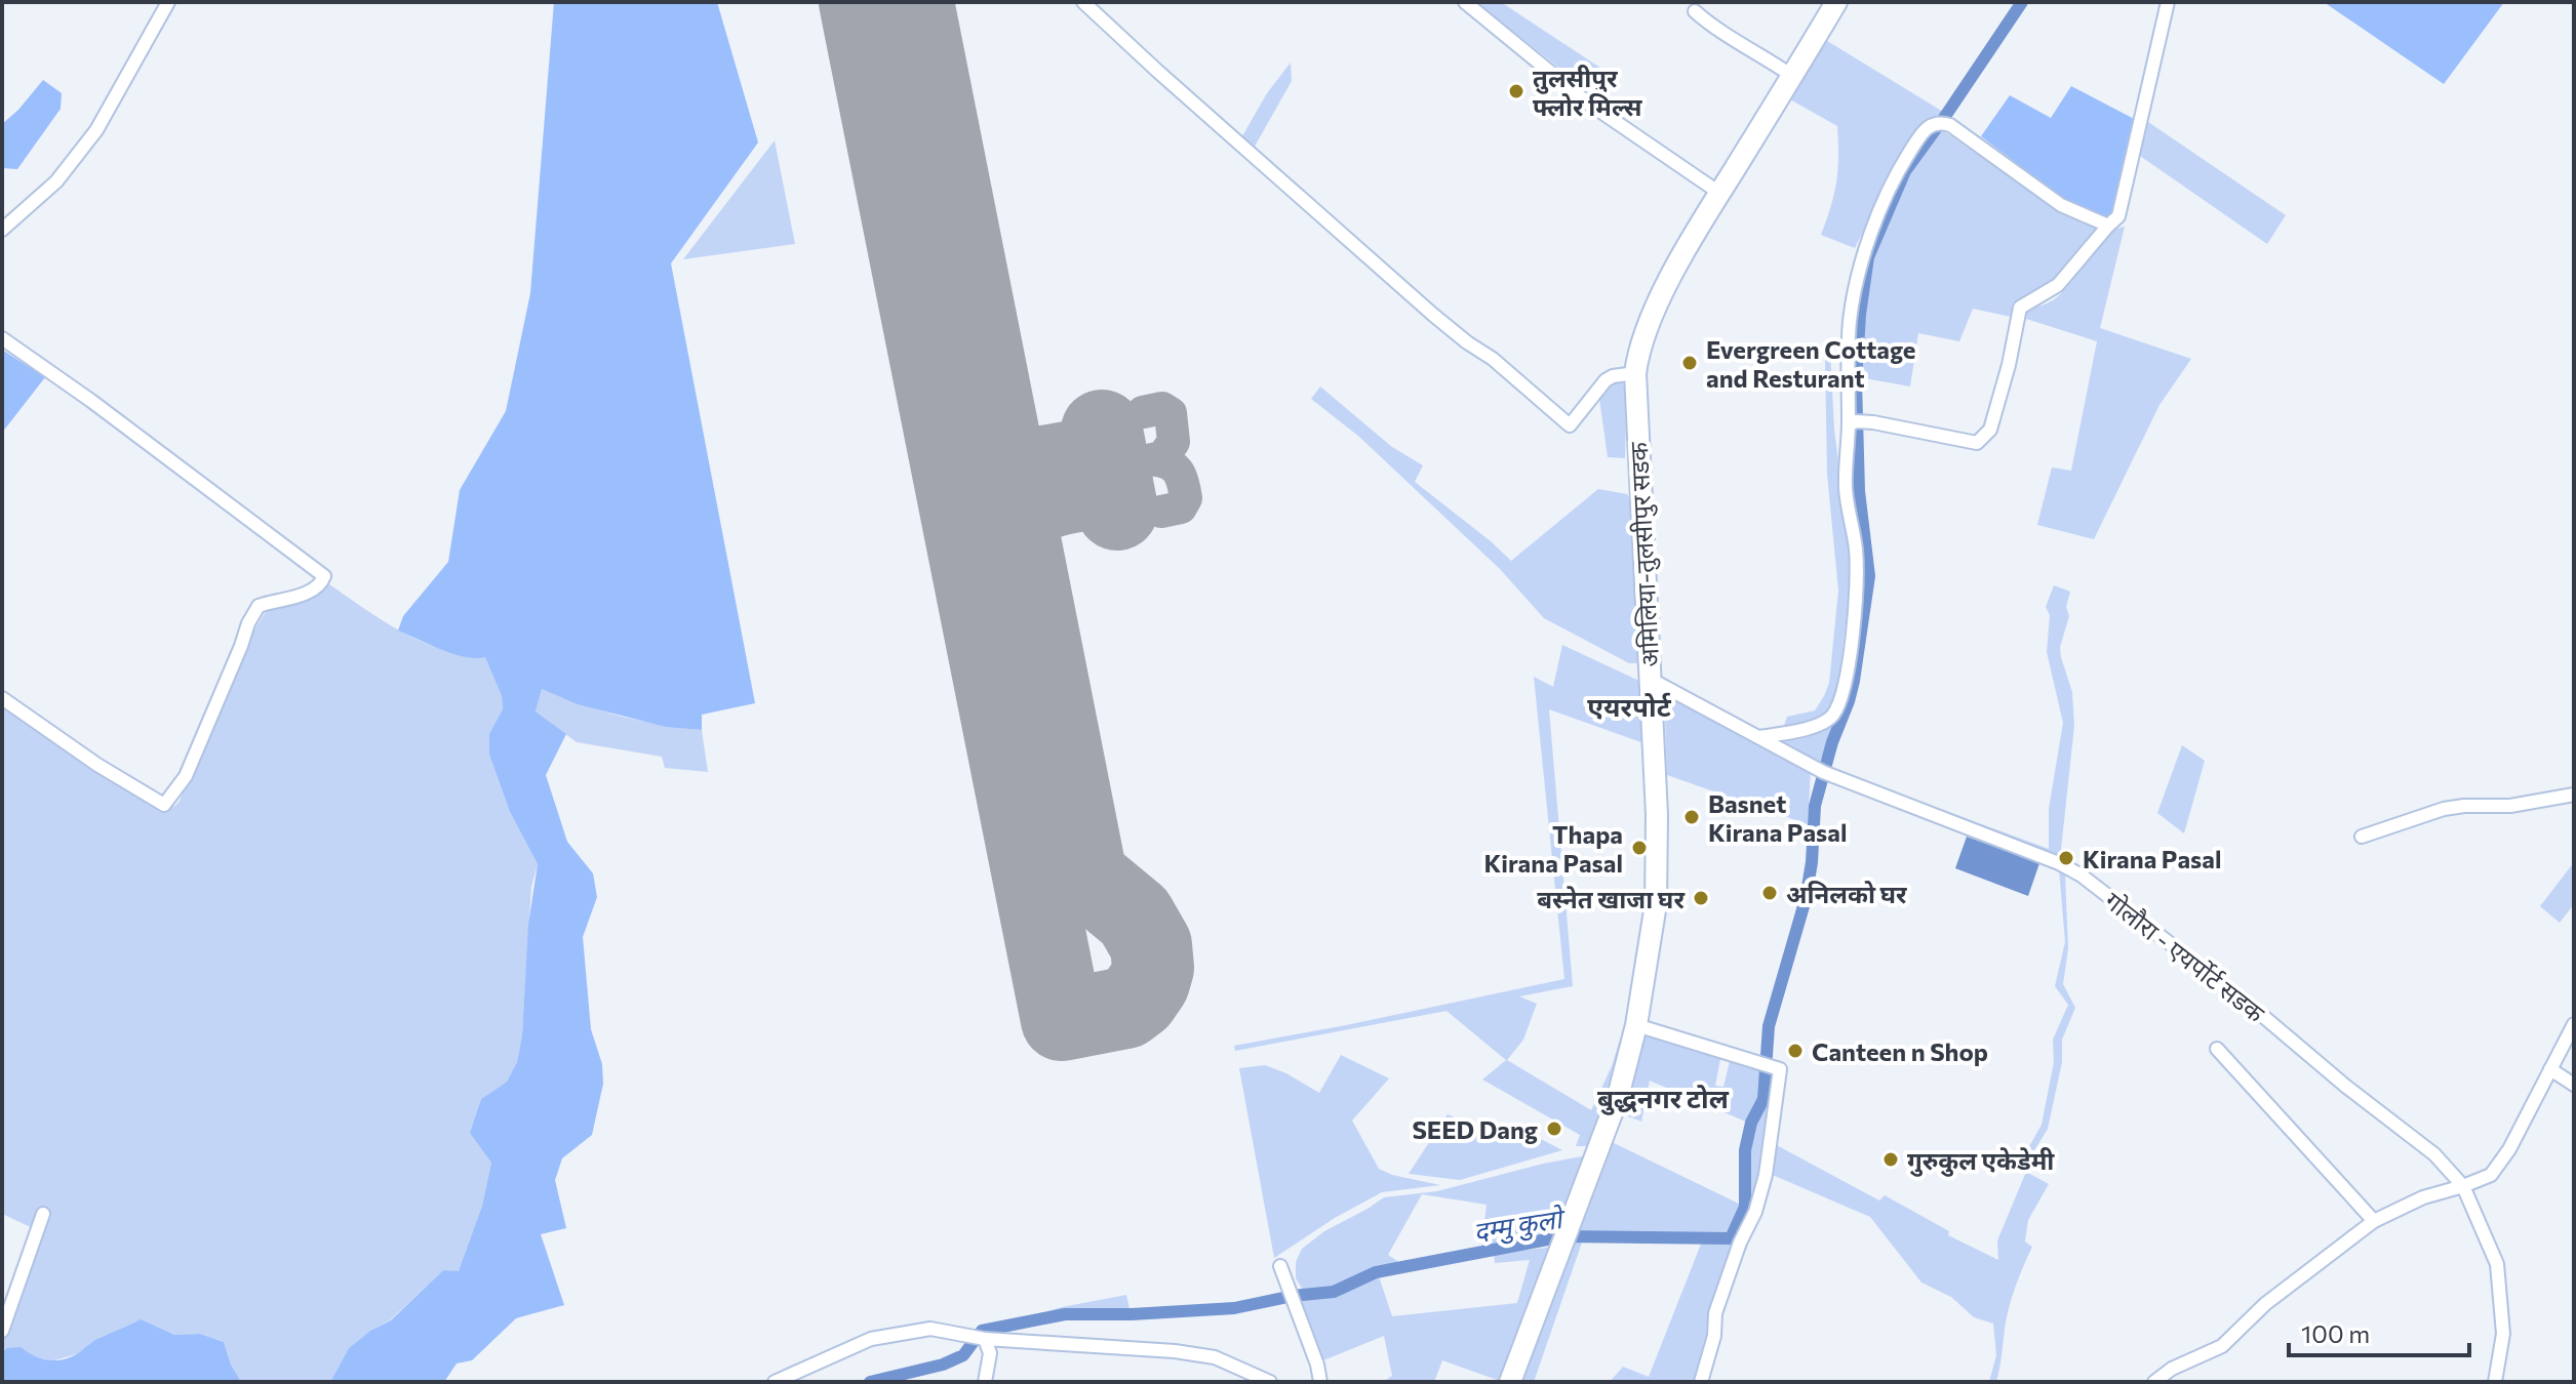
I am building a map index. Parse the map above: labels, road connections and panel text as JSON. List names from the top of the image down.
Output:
{
  "streets": {
    "main road": ["अमिलिया-तुलसीपुर सडक"],
    "street": ["गोलौरा - एयर्पोर्ट सडक"]
  },
  "crossings": [
    ["अमिलिया-तुलसीपुर सडक", "गोलौरा - एयर्पोर्ट सडक"]
  ],
  "districts": ["एयरपोर्ट", "बुद्धनगर टोल"],
  "water": ["दम्मु कुलो"],
  "places": [
    "तुलसीपुर फ्लोर मिल्स",
    "Evergreen Cottage and Resturant",
    "Basnet Kirana Pasal",
    "Thapa Kirana Pasal",
    "Kirana Pasal",
    "अनिलको घर",
    "बस्‍नेत खाजा घर",
    "Canteen n Shop",
    "SEED Dang",
    "गुरुकुल एकेडेमी"
  ],
  "scale_bar": "100 m"
}
